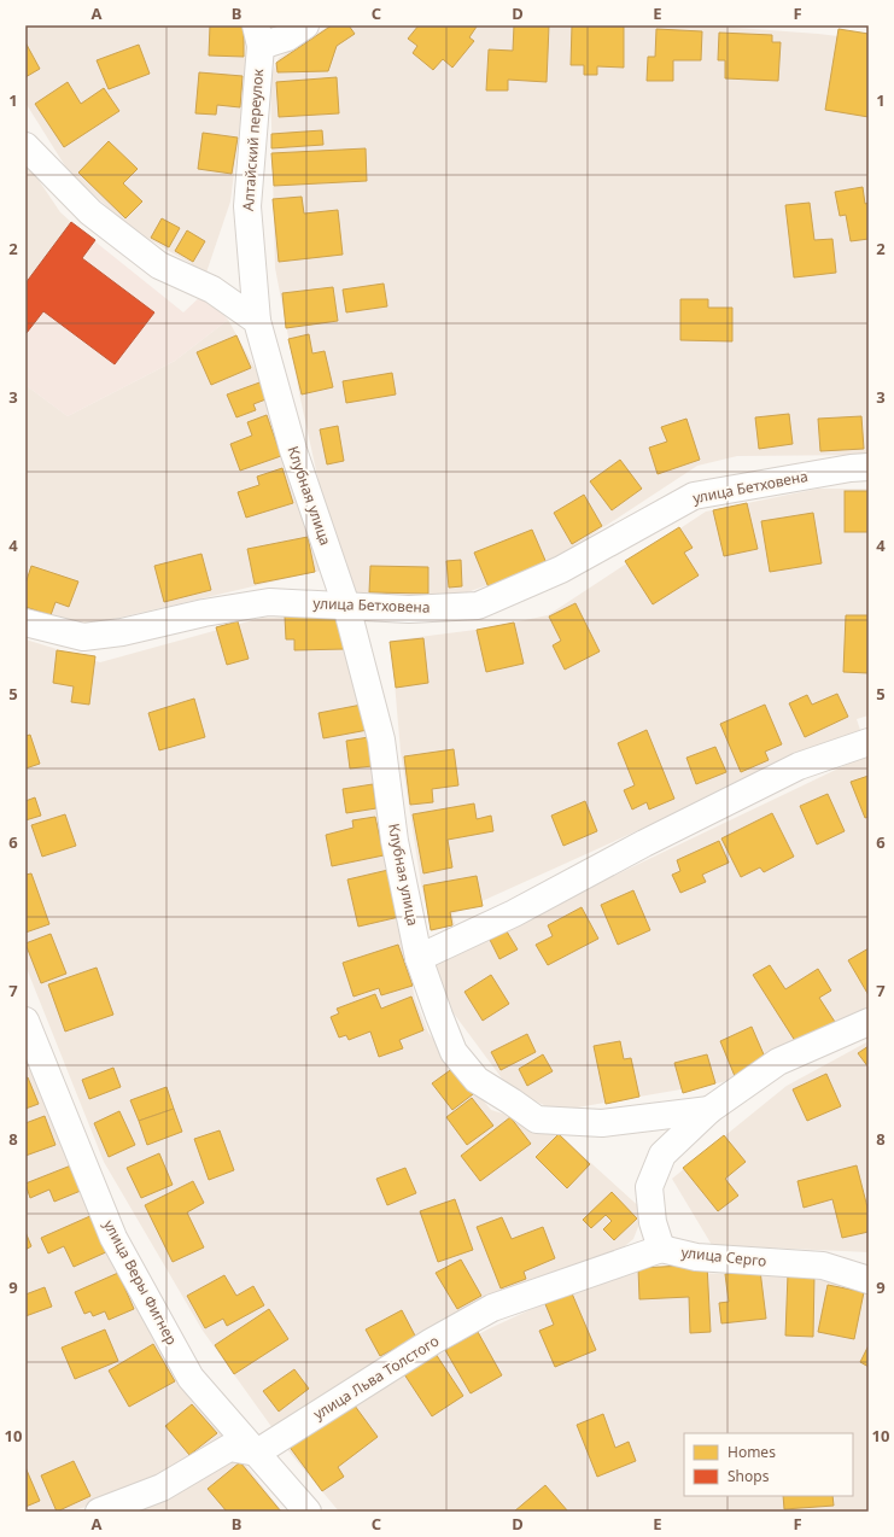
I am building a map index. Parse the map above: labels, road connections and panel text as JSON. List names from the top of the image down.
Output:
{
  "streets": {
    "street": [
      "Алтайский переулок",
      "улица Бетховена",
      "Клубная улица",
      "улица Серго",
      "улица Веры Фигнер",
      "улица Льва Толстого"
    ]
  },
  "crossings": [
    ["Алтайский переулок", "Клубная улица"],
    ["улица Бетховена", "Клубная улица"],
    ["Клубная улица", "улица Серго"],
    ["улица Серго", "улица Льва Толстого"],
    ["улица Веры Фигнер", "улица Льва Толстого"]
  ],
  "legend": ["Homes", "Shops"],
  "grid": {
    "columns": [
      "A",
      "B",
      "C",
      "D",
      "E",
      "F"
    ],
    "rows": [
      "1",
      "2",
      "3",
      "4",
      "5",
      "6",
      "7",
      "8",
      "9",
      "10"
    ]
  }
}
